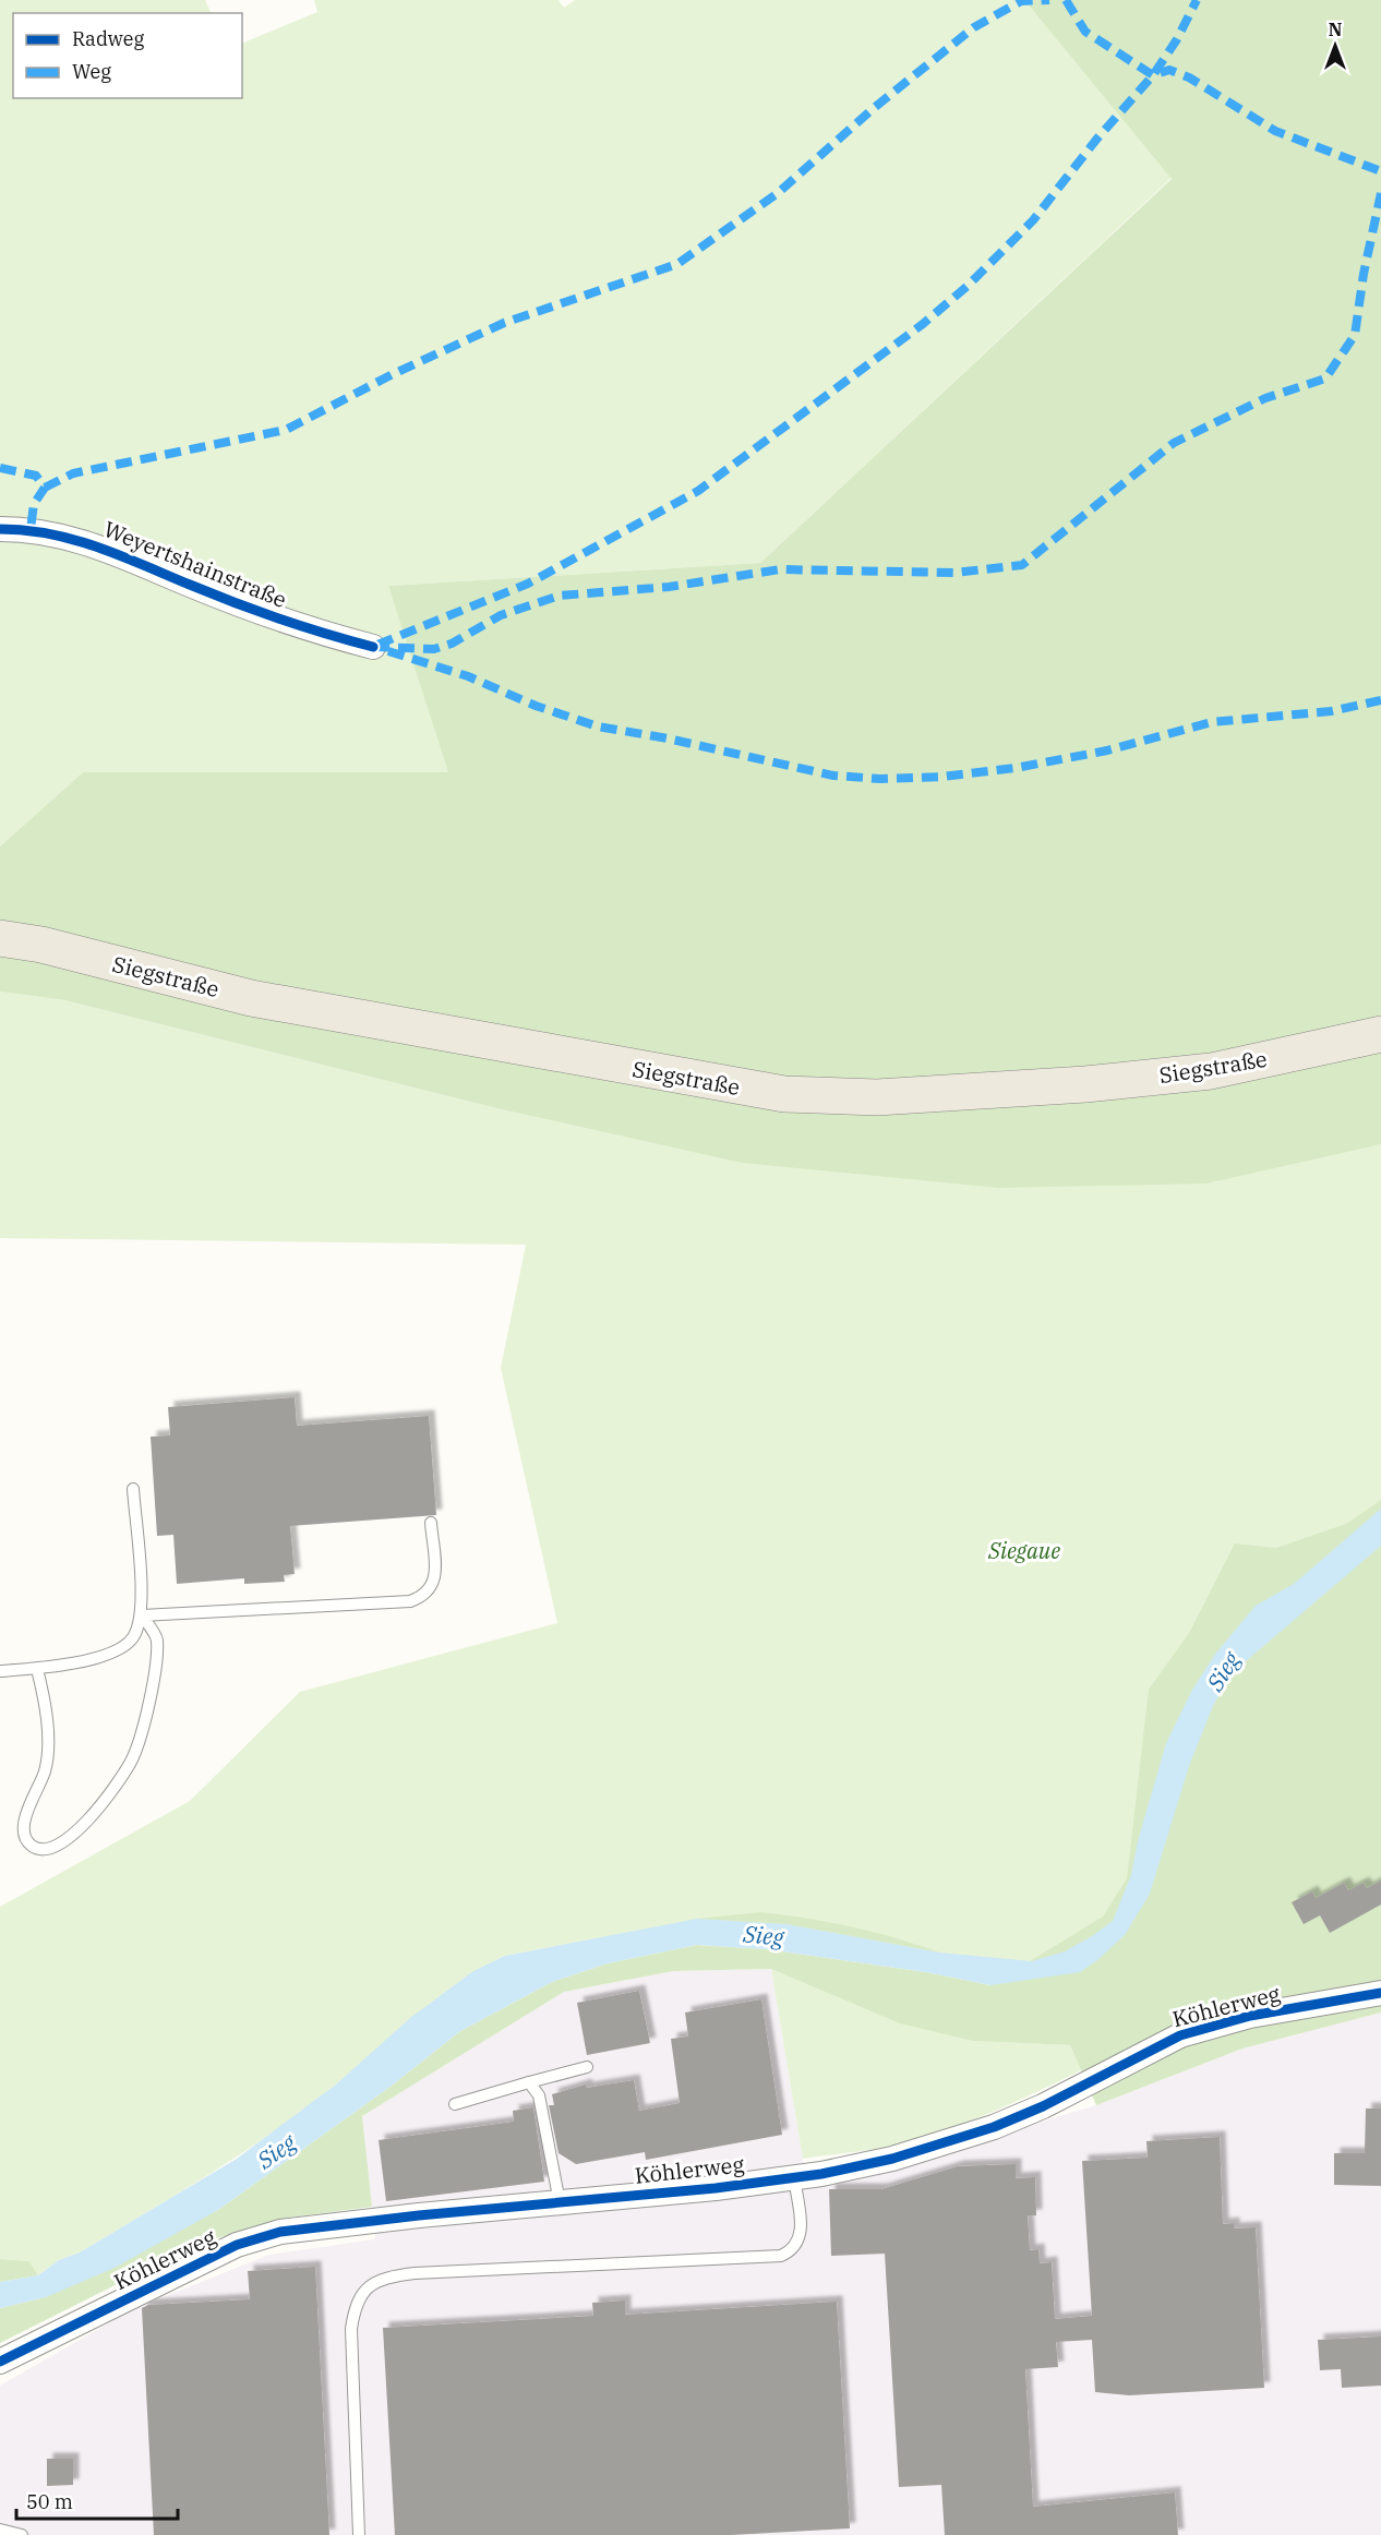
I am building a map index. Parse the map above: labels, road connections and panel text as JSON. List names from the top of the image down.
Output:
{
  "streets": {
    "main road": ["Siegstraße"],
    "street": ["Weyertshainstraße", "Köhlerweg"]
  },
  "water": ["Sieg"],
  "parks": ["Siegaue"],
  "legend": ["Radweg", "Weg"],
  "scale_bar": "50 m",
  "north": "top"
}
